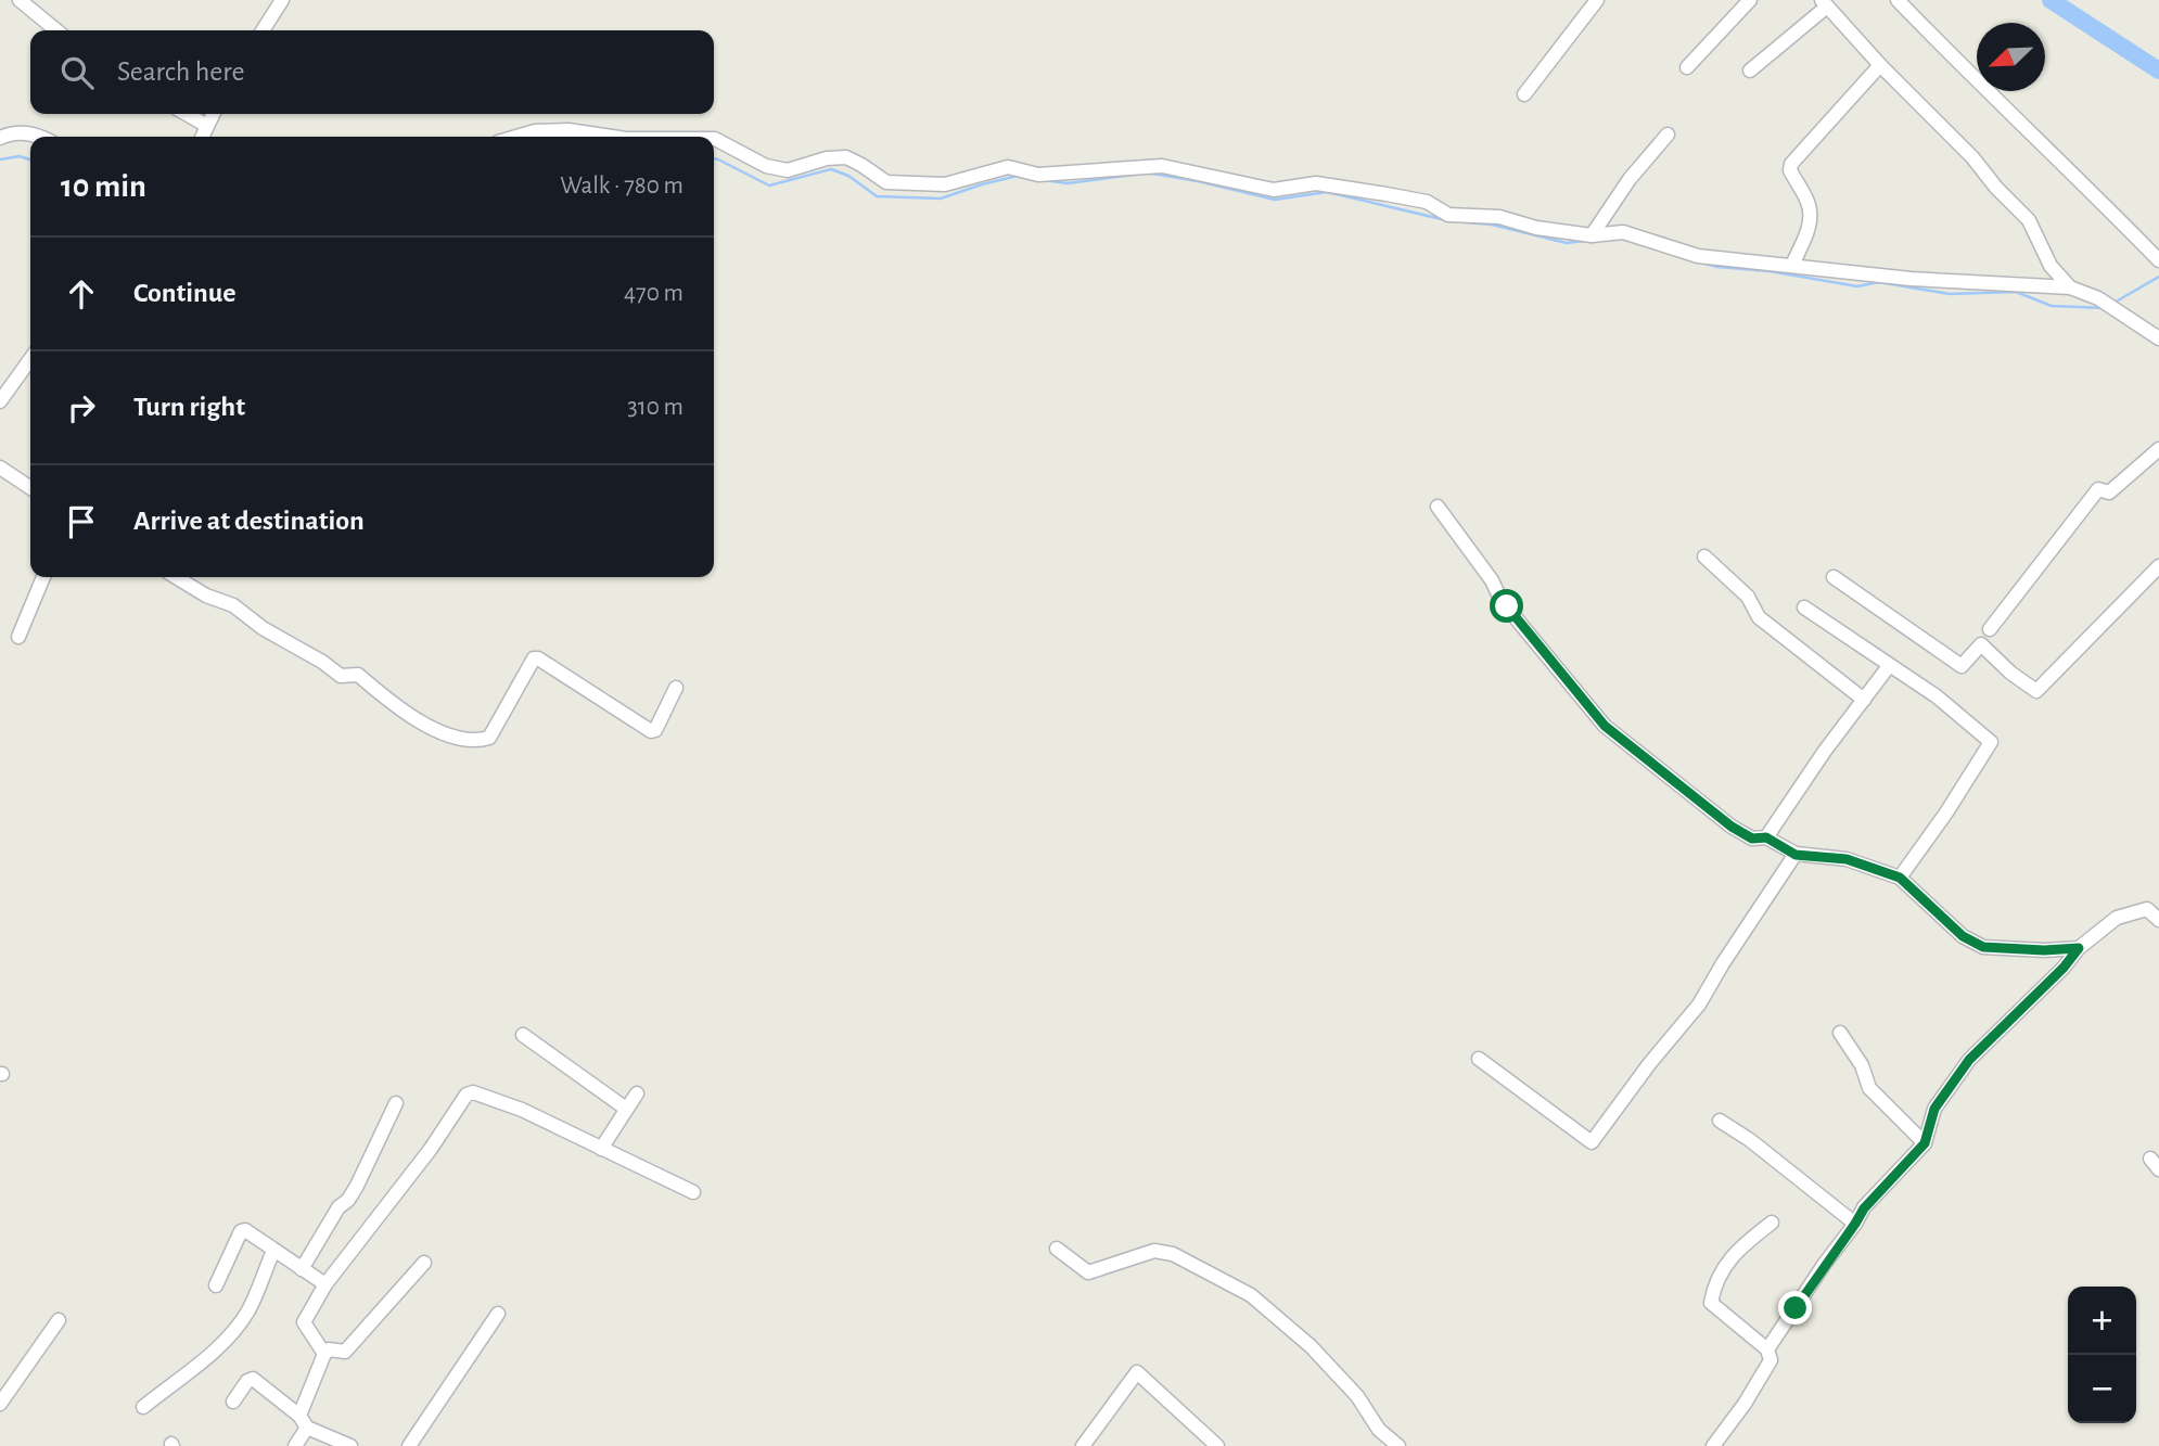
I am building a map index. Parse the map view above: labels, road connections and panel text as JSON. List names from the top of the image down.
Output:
{
  "north": "bottom left",
  "page": {
    "search": "Search here",
    "heading": ["10 min", "Walk · 780 m"],
    "list": [
      ["Continue", "470 m"],
      ["Turn right", "310 m"],
      "Arrive at destination"
    ],
    "map_buttons": ["+", "−"]
  }
}
